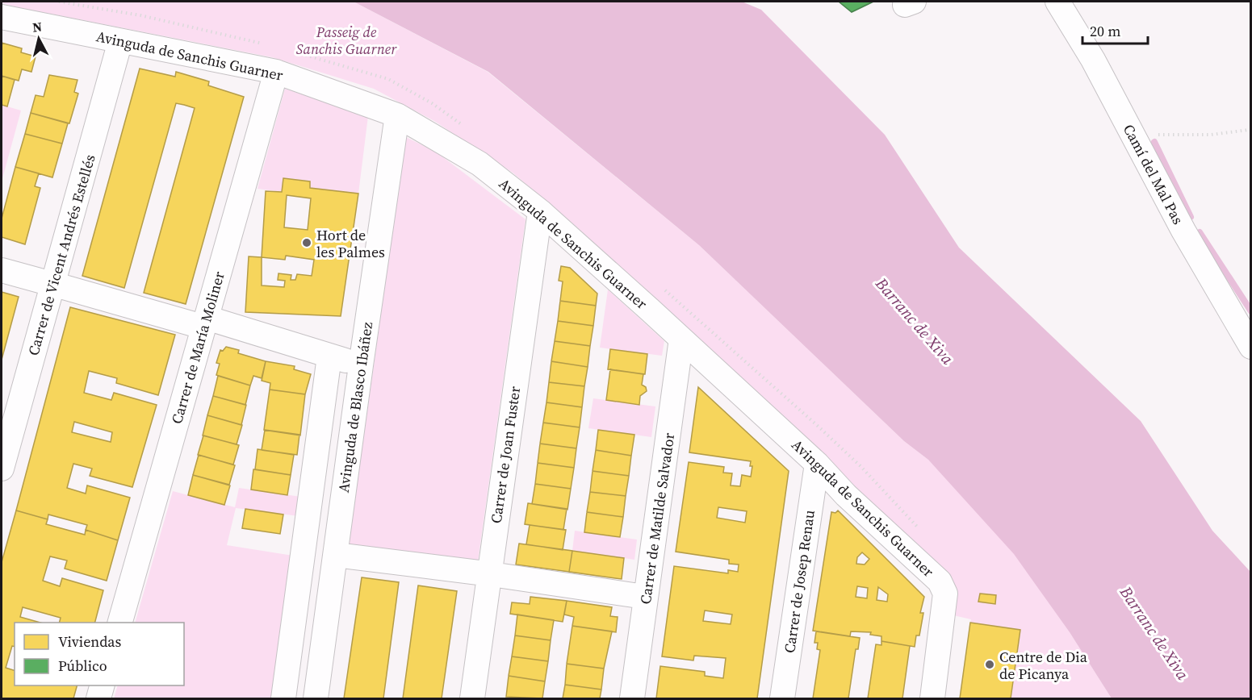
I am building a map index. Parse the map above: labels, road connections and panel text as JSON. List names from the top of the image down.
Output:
{
  "streets": {
    "street": [
      "Avinguda de Sanchis Guarner",
      "Camí del Mal Pas",
      "Carrer de Vicent Andrés Estellés",
      "Carrer de María Moliner",
      "Avinguda de Blasco Ibáñez",
      "Carrer de Joan Fuster",
      "Carrer de Matilde Salvador",
      "Carrer de Josep Renau"
    ]
  },
  "crossings": [
    ["Avinguda de Sanchis Guarner", "Carrer de Vicent Andrés Estellés"],
    ["Avinguda de Sanchis Guarner", "Carrer de María Moliner"],
    ["Avinguda de Sanchis Guarner", "Avinguda de Blasco Ibáñez"],
    ["Avinguda de Sanchis Guarner", "Carrer de Joan Fuster"],
    ["Avinguda de Sanchis Guarner", "Carrer de Matilde Salvador"],
    ["Avinguda de Sanchis Guarner", "Carrer de Josep Renau"]
  ],
  "water": ["Barranc de Xiva"],
  "parks": ["Passeig de Sanchis Guarner"],
  "places": ["Hort de les Palmes", "Centre de Dia de Picanya"],
  "legend": ["Viviendas", "Público"],
  "scale_bar": "20 m",
  "north": "top"
}
